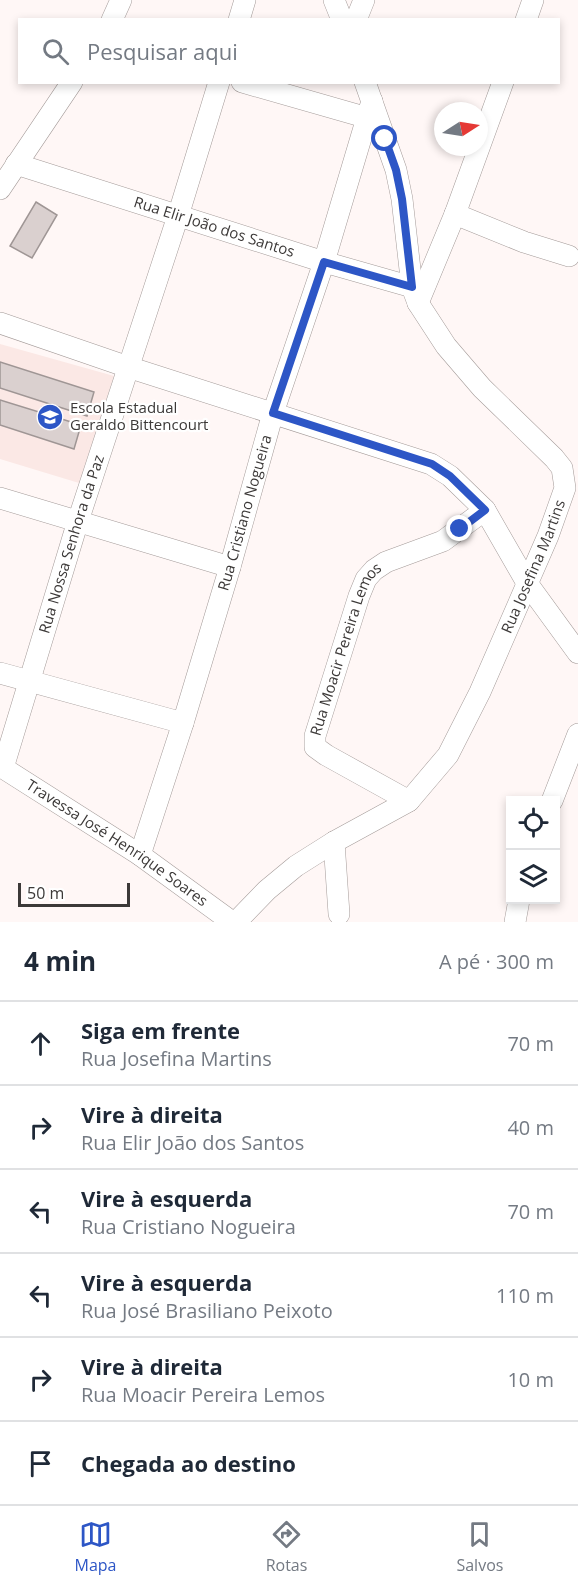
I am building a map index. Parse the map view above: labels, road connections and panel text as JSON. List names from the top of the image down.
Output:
{
  "streets": {
    "street": [
      "Rua Elir João dos Santos",
      "Rua Cristiano Nogueira",
      "Rua Nossa Senhora da Paz",
      "Rua Josefina Martins",
      "Rua Moacir Pereira Lemos",
      "Travessa José Henrique Soares"
    ]
  },
  "crossings": [
    ["Rua Elir João dos Santos", "Rua Cristiano Nogueira"],
    ["Rua Elir João dos Santos", "Rua Nossa Senhora da Paz"],
    ["Rua Elir João dos Santos", "Rua Josefina Martins"],
    ["Rua Cristiano Nogueira", "Rua Josefina Martins"],
    ["Rua Cristiano Nogueira", "Travessa José Henrique Soares"],
    ["Rua Nossa Senhora da Paz", "Travessa José Henrique Soares"],
    ["Rua Josefina Martins", "Rua Moacir Pereira Lemos"],
    ["Rua Josefina Martins", "Travessa José Henrique Soares"]
  ],
  "places": {
    "school or university": ["Escola Estadual Geraldo Bittencourt"]
  },
  "scale_bar": "50 m",
  "north": "right",
  "page": {
    "search": "Pesquisar aqui",
    "scale": "50 m",
    "heading": ["4 min", "A pé · 300 m"],
    "list": [
      ["Siga em frente", "Rua Josefina Martins", "70 m"],
      ["Vire à direita", "Rua Elir João dos Santos", "40 m"],
      ["Vire à esquerda", "Rua Cristiano Nogueira", "70 m"],
      ["Vire à esquerda", "Rua José Brasiliano Peixoto", "110 m"],
      ["Vire à direita", "Rua Moacir Pereira Lemos", "10 m"],
      "Chegada ao destino"
    ],
    "nav": ["Mapa", "Rotas", "Salvos"]
  }
}
